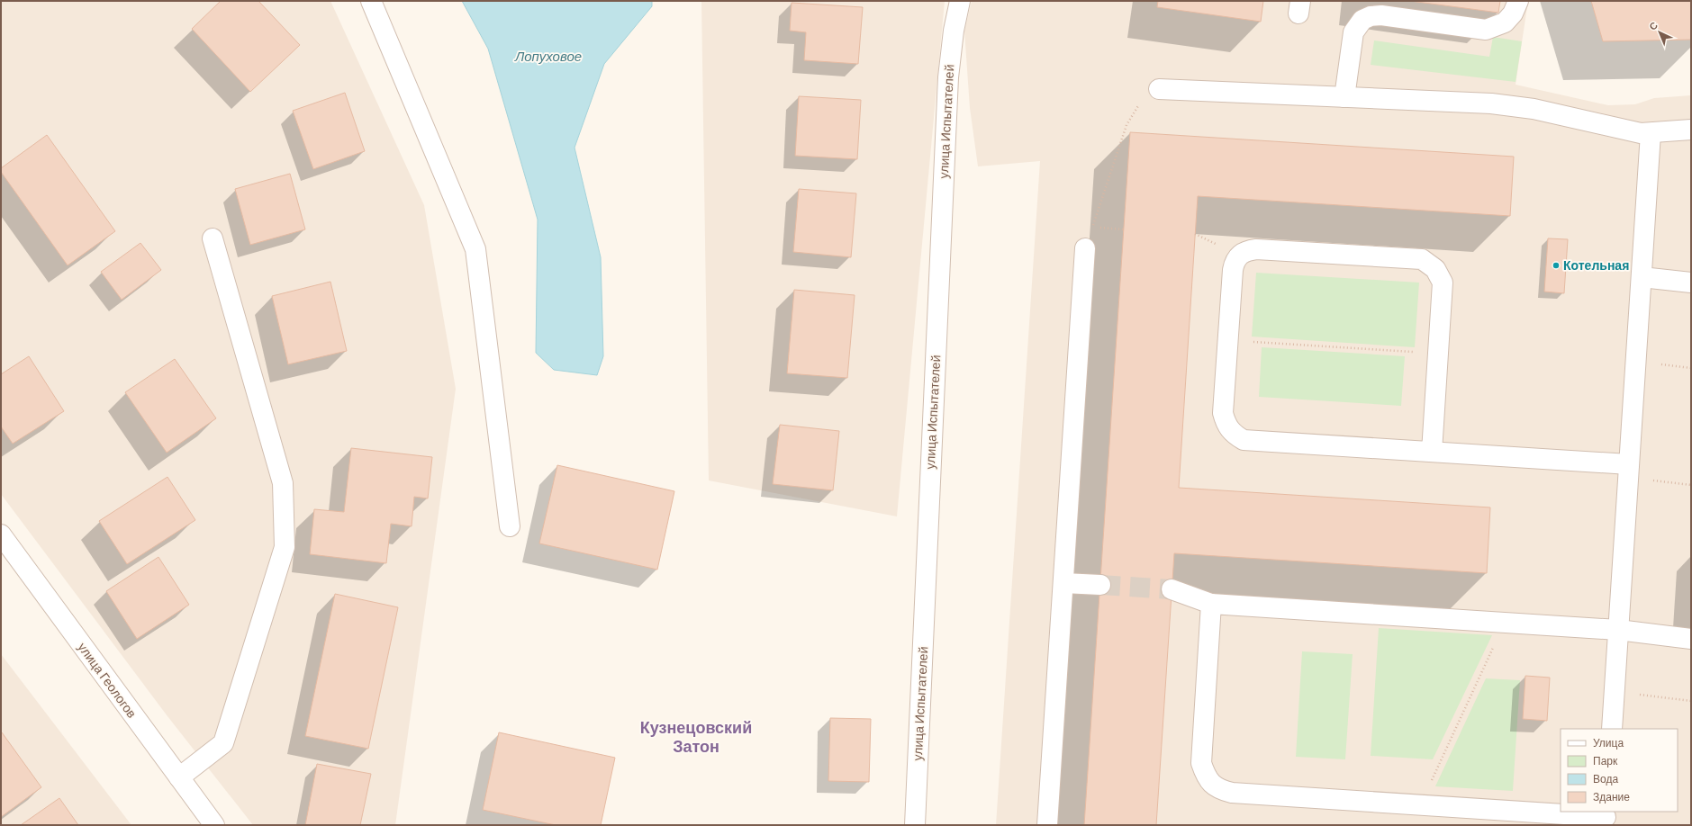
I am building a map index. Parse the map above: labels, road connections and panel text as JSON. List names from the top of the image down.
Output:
{
  "streets": {
    "street": ["улица Испытателей", "улица Геологов"]
  },
  "districts": ["Кузнецовский Затон"],
  "water": ["Лопуховое"],
  "places": ["Котельная"],
  "legend": [
    "Улица",
    "Парк",
    "Вода",
    "Здание"
  ],
  "north": "top left"
}
